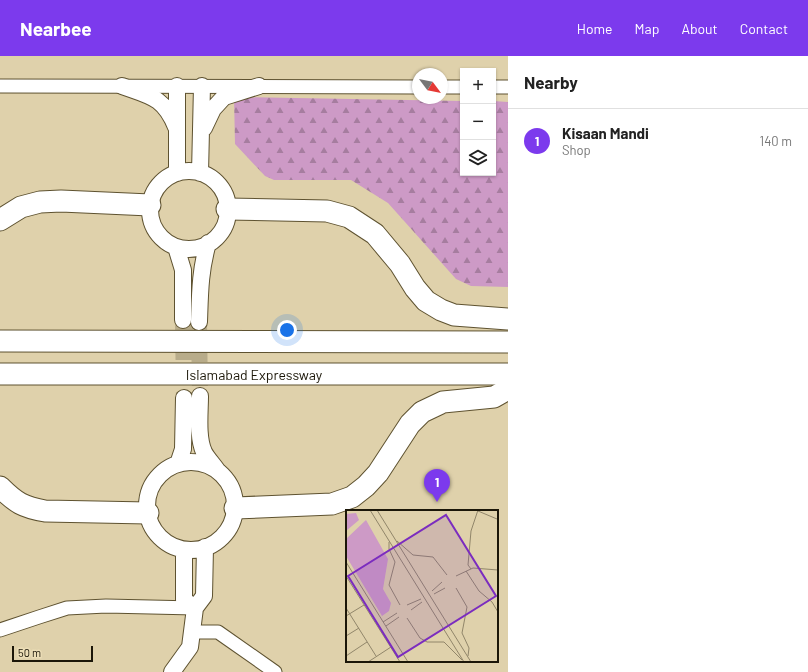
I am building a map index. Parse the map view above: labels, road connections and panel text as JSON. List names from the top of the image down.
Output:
{
  "streets": {
    "highway": ["Islamabad Expressway"]
  },
  "scale_bar": "50 m",
  "north": "bottom right",
  "page": {
    "header": "Nearbee",
    "nav": [
      "Home",
      "Map",
      "About",
      "Contact"
    ],
    "heading": "Nearby",
    "map_buttons": ["+", "−"],
    "list": [
      {
        "mark": "1",
        "name": "Kisaan Mandi",
        "note": "Shop",
        "value": "140 m"
      }
    ],
    "pins": "1",
    "scale": "50 m"
  }
}
